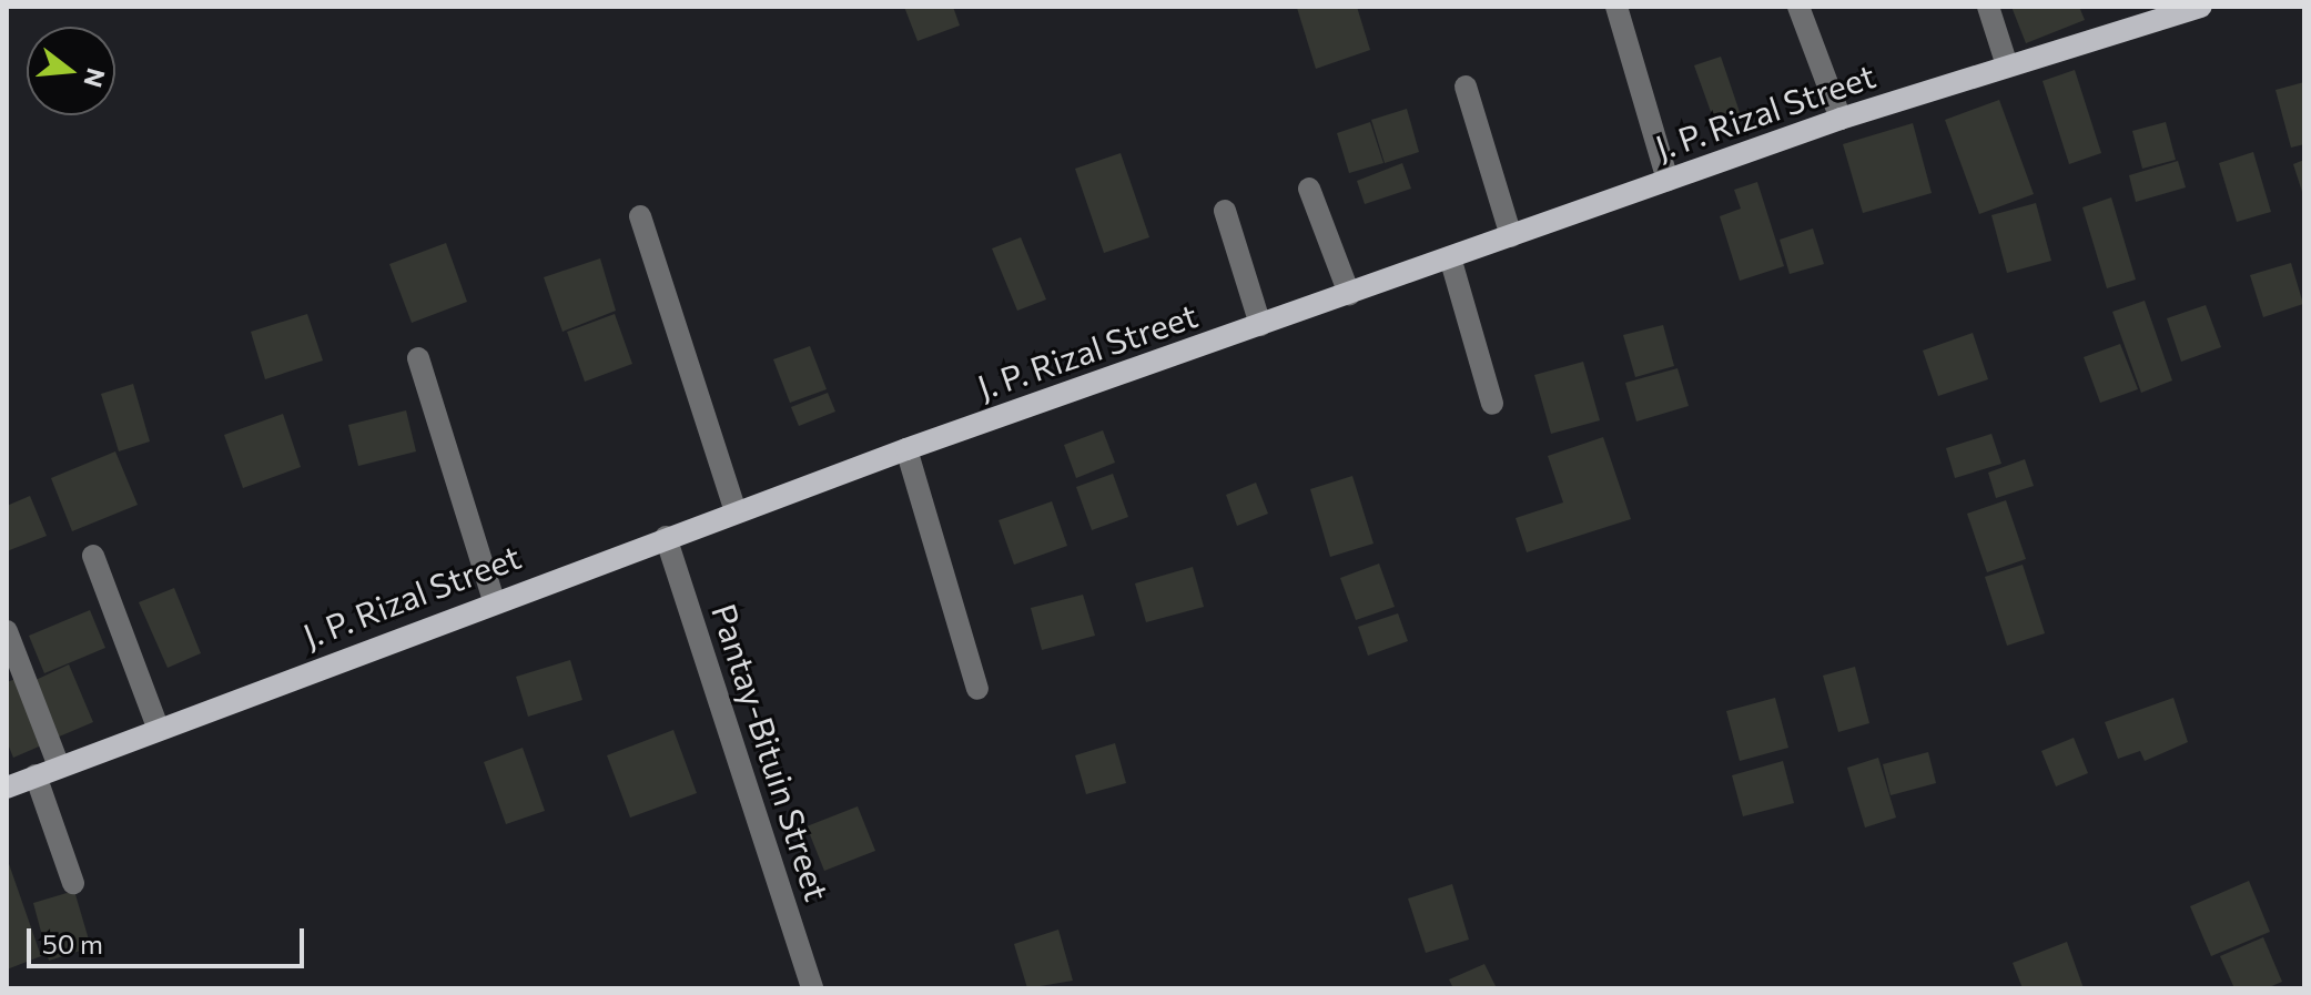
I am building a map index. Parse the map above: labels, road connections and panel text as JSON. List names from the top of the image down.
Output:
{
  "streets": {
    "main road": ["J. P. Rizal Street"],
    "street": ["Pantay-Bituin Street"]
  },
  "crossings": [
    ["J. P. Rizal Street", "Pantay-Bituin Street"]
  ],
  "scale_bar": "50 m",
  "north": "right"
}
